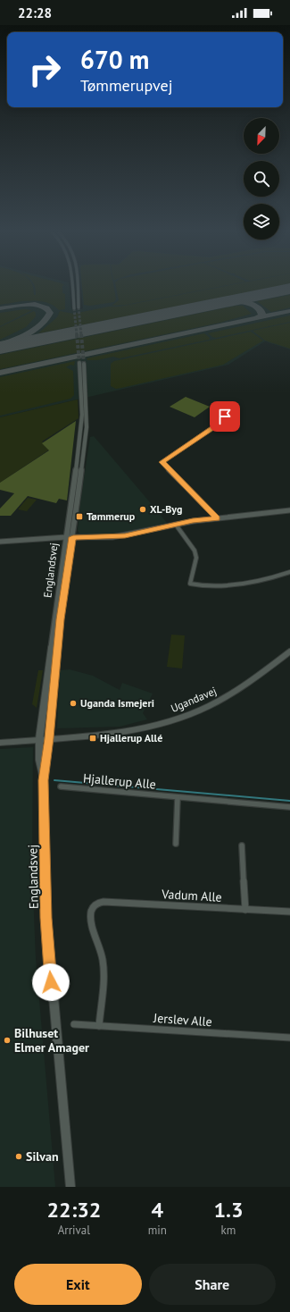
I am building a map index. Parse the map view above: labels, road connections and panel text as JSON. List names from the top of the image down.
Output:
{
  "streets": {
    "main road": ["Englandsvej"],
    "street": [
      "Ugandavej",
      "Hjallerup Alle",
      "Vadum Alle",
      "Jerslev Alle"
    ]
  },
  "crossings": [
    ["Englandsvej", "Ugandavej"],
    ["Vadum Alle", "Jerslev Alle"]
  ],
  "places": {
    "other": [
      "XL-Byg",
      "Uganda Ismejeri",
      "Bilhuset Elmer Amager",
      "Silvan"
    ],
    "transit": ["Tømmerup", "Hjallerup Allé"]
  },
  "north": "bottom left",
  "page": {
    "status": "22:28",
    "turn": ["670 m", "Tømmerupvej"],
    "eta": [
      "22:32",
      "Arrival",
      "4",
      "min",
      "1.3",
      "km"
    ],
    "buttons": ["Exit", "Share"]
  }
}
